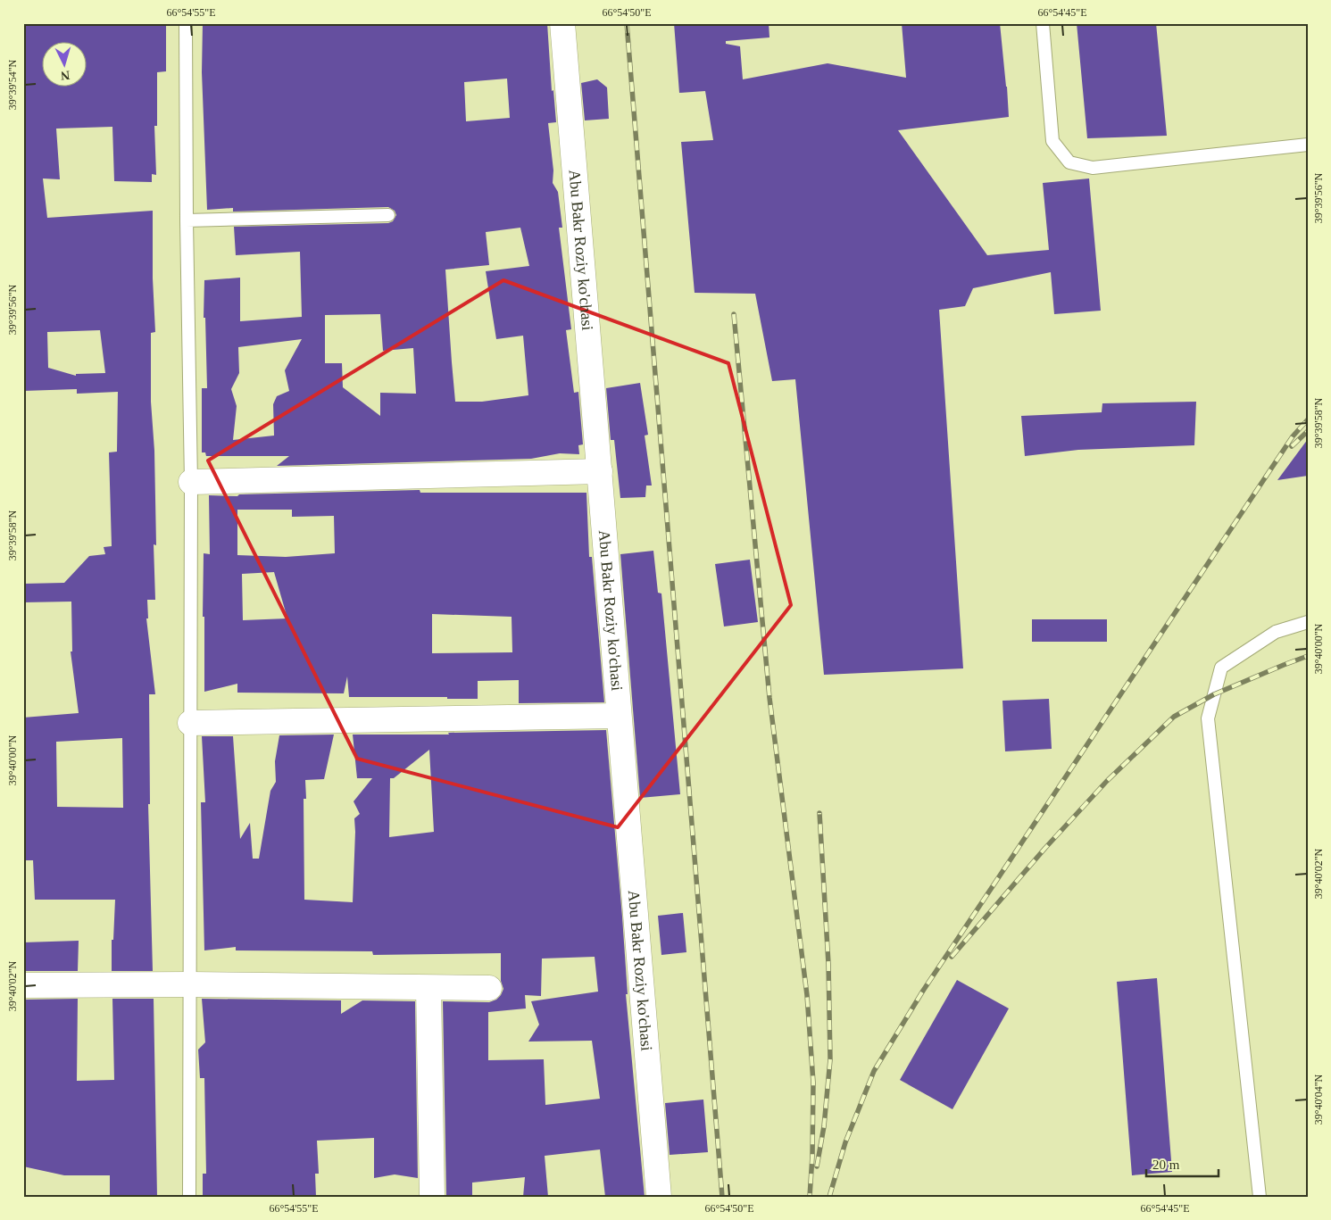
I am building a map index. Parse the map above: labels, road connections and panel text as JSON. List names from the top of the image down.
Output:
{
  "streets": {
    "street": ["Abu Bakr Roziy ko'chasi"]
  },
  "scale_bar": "20 m",
  "north": "bottom",
  "coordinates": [
    "66°54'55\"E",
    "66°54'50\"E",
    "66°54'45\"E",
    "39°39'54\"N",
    "39°39'56\"N",
    "39°39'58\"N",
    "39°40'00\"N",
    "39°40'02\"N",
    "39°40'04\"N"
  ]
}
